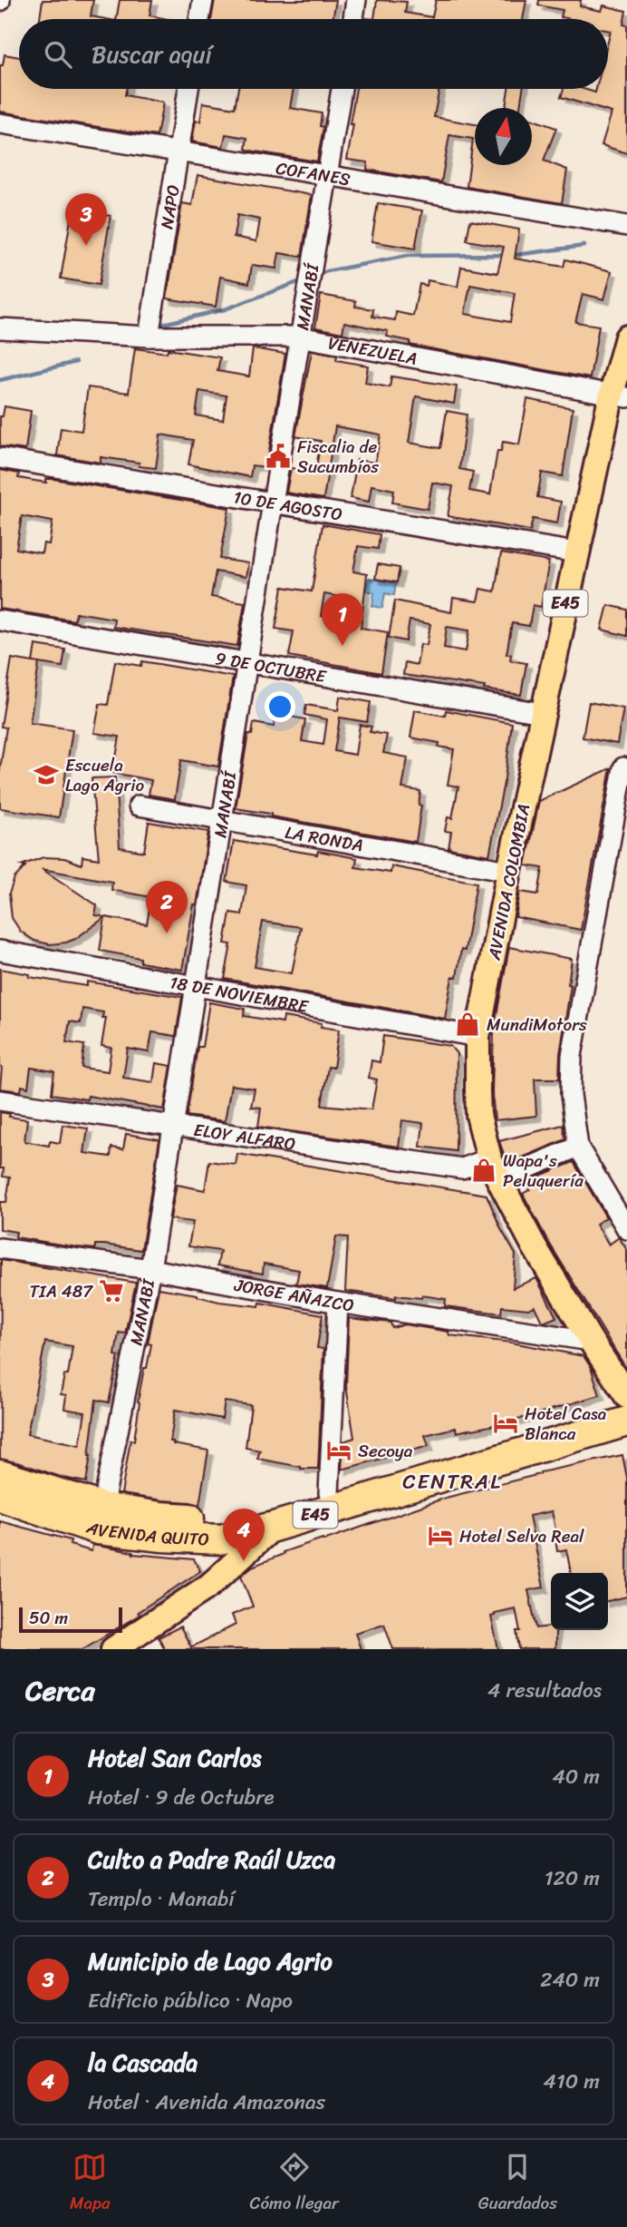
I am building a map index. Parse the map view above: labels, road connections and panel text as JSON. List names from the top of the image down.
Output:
{
  "streets": {
    "highway": ["E45", "AVENIDA QUITO"],
    "main road": ["AVENIDA COLOMBIA"],
    "street": [
      "COFANES",
      "NAPO",
      "MANABÍ",
      "VENEZUELA",
      "10 DE AGOSTO",
      "9 DE OCTUBRE",
      "LA RONDA",
      "18 DE NOVIEMBRE",
      "ELOY ALFARO",
      "JORGE AÑAZCO"
    ]
  },
  "crossings": [
    ["COFANES", "NAPO"],
    ["COFANES", "MANABÍ"],
    ["NAPO", "VENEZUELA"],
    ["MANABÍ", "VENEZUELA"],
    ["MANABÍ", "10 DE AGOSTO"],
    ["MANABÍ", "9 DE OCTUBRE"],
    ["MANABÍ", "LA RONDA"],
    ["MANABÍ", "18 DE NOVIEMBRE"],
    ["MANABÍ", "ELOY ALFARO"],
    ["MANABÍ", "JORGE AÑAZCO"],
    ["MANABÍ", "AVENIDA QUITO"],
    ["VENEZUELA", "AVENIDA COLOMBIA"],
    ["10 DE AGOSTO", "AVENIDA COLOMBIA"],
    ["9 DE OCTUBRE", "AVENIDA COLOMBIA"],
    ["LA RONDA", "AVENIDA COLOMBIA"],
    ["AVENIDA COLOMBIA", "18 DE NOVIEMBRE"],
    ["AVENIDA COLOMBIA", "ELOY ALFARO"],
    ["AVENIDA COLOMBIA", "JORGE AÑAZCO"]
  ],
  "districts": ["CENTRAL"],
  "places": {
    "public building": ["Fiscalia de Sucumbíos"],
    "school or university": ["Escuela Lago Agrio"],
    "shop": ["MundiMotors", "Wapa's Peluquería"],
    "supermarket": ["TIA 487"],
    "hotel": ["Hotel Casa Blanca", "Secoya", "Hotel Selva Real"]
  },
  "scale_bar": "50 m",
  "north": "top",
  "page": {
    "search": "Buscar aquí",
    "pins": [
      "3",
      "1",
      "2",
      "4"
    ],
    "scale": "50 m",
    "heading": ["Cerca", "4 resultados"],
    "list": [
      {
        "mark": "1",
        "name": "Hotel San Carlos",
        "note": "Hotel · 9 de Octubre",
        "value": "40 m"
      },
      {
        "mark": "2",
        "name": "Culto a Padre Raúl Uzca",
        "note": "Templo · Manabí",
        "value": "120 m"
      },
      {
        "mark": "3",
        "name": "Municipio de Lago Agrio",
        "note": "Edificio público · Napo",
        "value": "240 m"
      },
      {
        "mark": "4",
        "name": "la Cascada",
        "note": "Hotel · Avenida Amazonas",
        "value": "410 m"
      }
    ],
    "nav": ["Mapa", "Cómo llegar", "Guardados"]
  }
}
